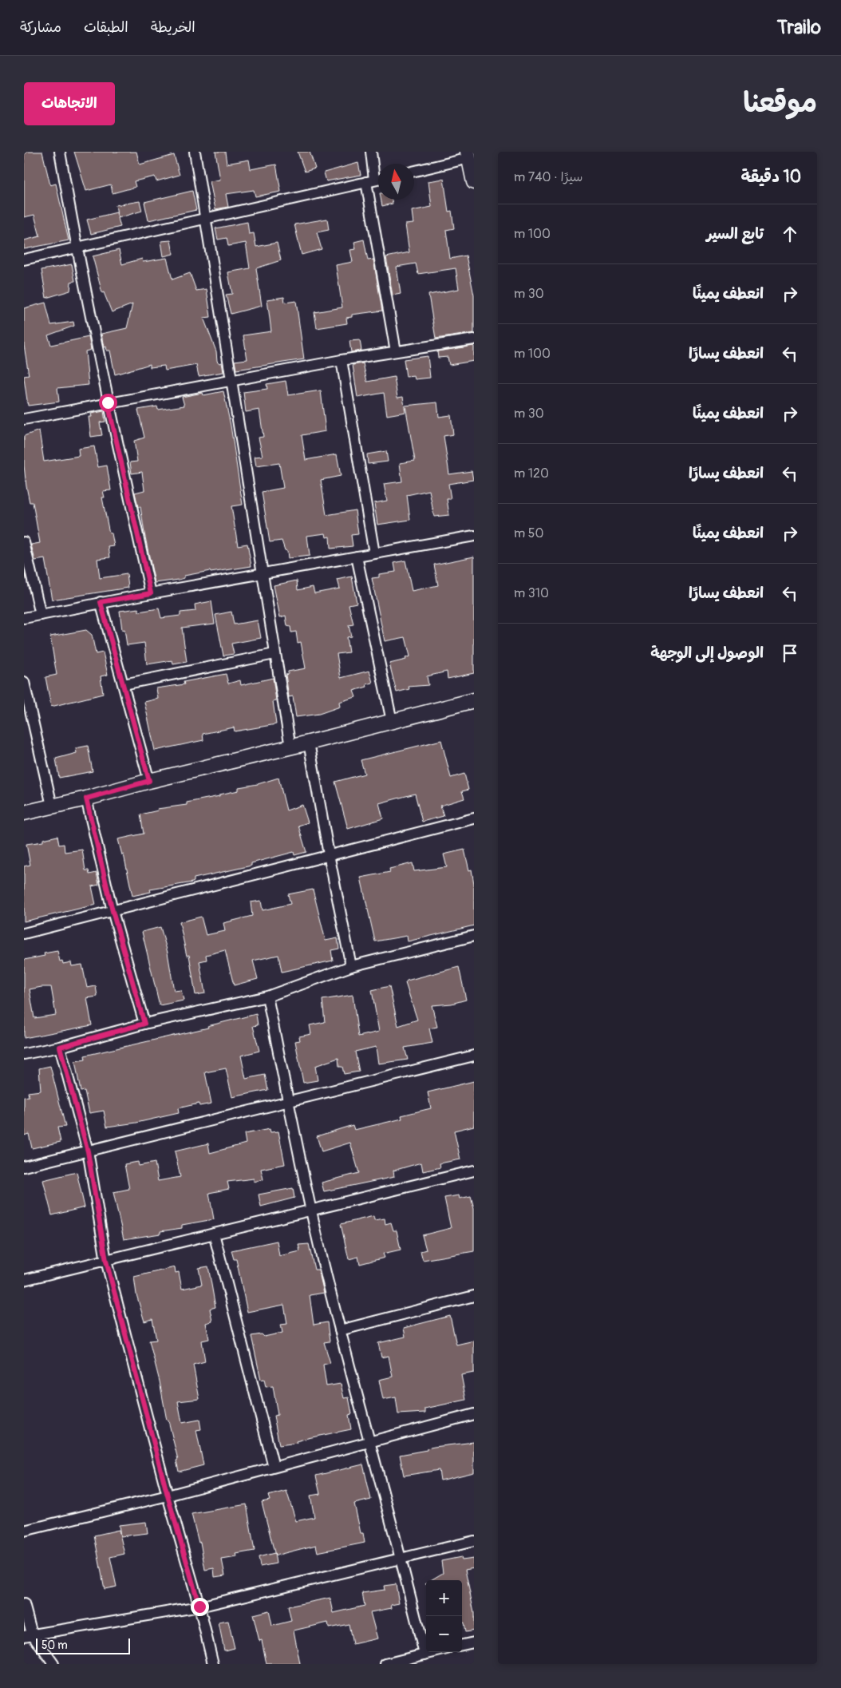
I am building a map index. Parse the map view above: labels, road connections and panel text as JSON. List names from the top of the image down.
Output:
{
  "scale_bar": "50 m",
  "north": "top",
  "page": {
    "header": "Trailo",
    "nav": ["الخريطة", "الطبقات", "مشاركة"],
    "title": "موقعنا",
    "buttons": "الاتجاهات",
    "heading": ["10 دقيقة", "سيرًا · 740 m"],
    "list": [
      ["تابع السير", "100 m"],
      ["انعطف يمينًا", "30 m"],
      ["انعطف يسارًا", "100 m"],
      ["انعطف يمينًا", "30 m"],
      ["انعطف يسارًا", "120 m"],
      ["انعطف يمينًا", "50 m"],
      ["انعطف يسارًا", "310 m"],
      "الوصول إلى الوجهة"
    ],
    "map_buttons": ["+", "−"],
    "scale": "50 m"
  }
}
